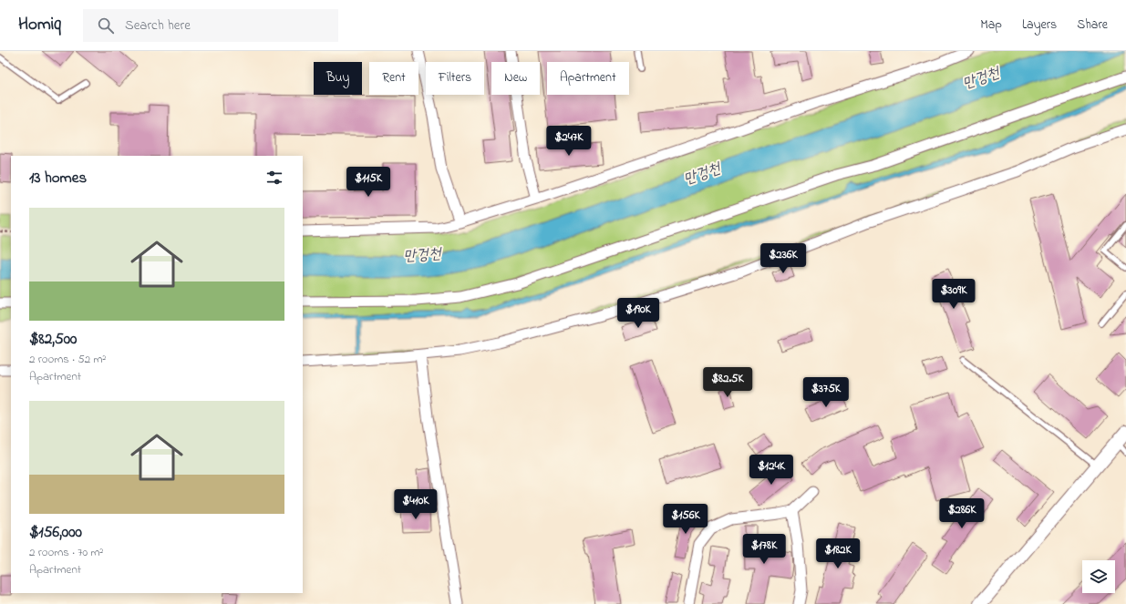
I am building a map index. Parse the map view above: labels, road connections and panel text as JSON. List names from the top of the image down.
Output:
{
  "water": ["만겅천"],
  "page": {
    "header": "Homiq",
    "search": "Search here",
    "nav": ["Map", "Layers", "Share"],
    "chip": [
      "Buy",
      "Rent",
      "Filters",
      "New",
      "Apartment"
    ],
    "price": [
      "$247K",
      "$115K",
      "$236K",
      "$309K",
      "$190K",
      "$82.5K",
      "$375K",
      "$124K",
      "$410K",
      "$286K",
      "$156K",
      "$178K",
      "$182K"
    ],
    "heading": "13 homes",
    "list": [
      {
        "name": "$82,500",
        "note": "2 rooms · 52 m² · Apartment"
      },
      {
        "name": "$156,000",
        "note": "2 rooms · 70 m² · Apartment"
      }
    ]
  }
}
